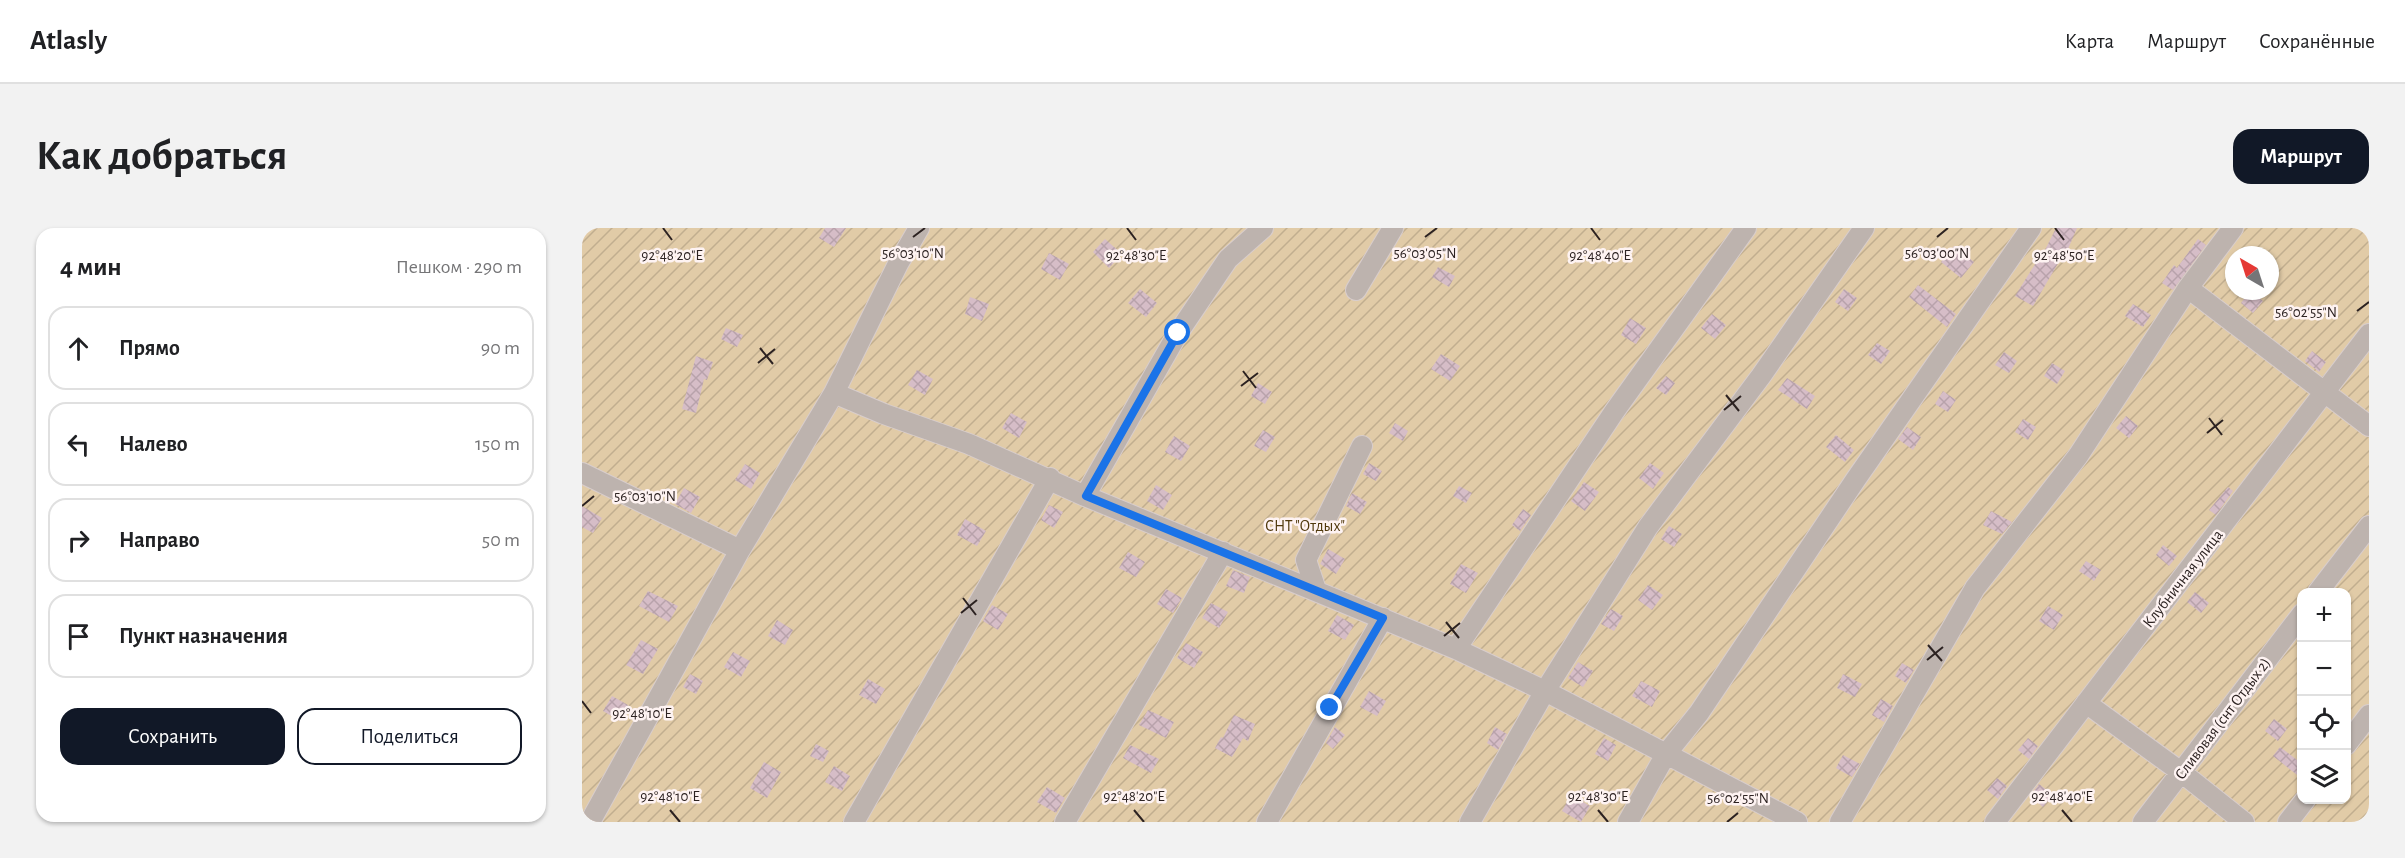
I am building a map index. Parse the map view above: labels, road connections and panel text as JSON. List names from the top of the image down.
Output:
{
  "streets": {
    "lane": ["Клубничная улица", "Сливовая (снт Отдых 2)"]
  },
  "parks": ["СНТ \"Отдых\""],
  "north": "top left",
  "page": {
    "header": "Atlasly",
    "nav": ["Карта", "Маршрут", "Сохранённые"],
    "buttons": [
      "Маршрут",
      ["Сохранить", "Поделиться"]
    ],
    "title": "Как добраться",
    "heading": ["4 мин", "Пешком · 290 m"],
    "list": [
      ["Прямо", "90 m"],
      ["Налево", "150 m"],
      ["Направо", "50 m"],
      "Пункт назначения"
    ],
    "map_buttons": ["+", "−"]
  },
  "coordinates": [
    "56°03'10\"N",
    "56°03'05\"N",
    "56°03'00\"N",
    "92°48'20\"E",
    "92°48'30\"E",
    "92°48'40\"E",
    "92°48'50\"E",
    "56°02'55\"N",
    "92°48'10\"E"
  ]
}
